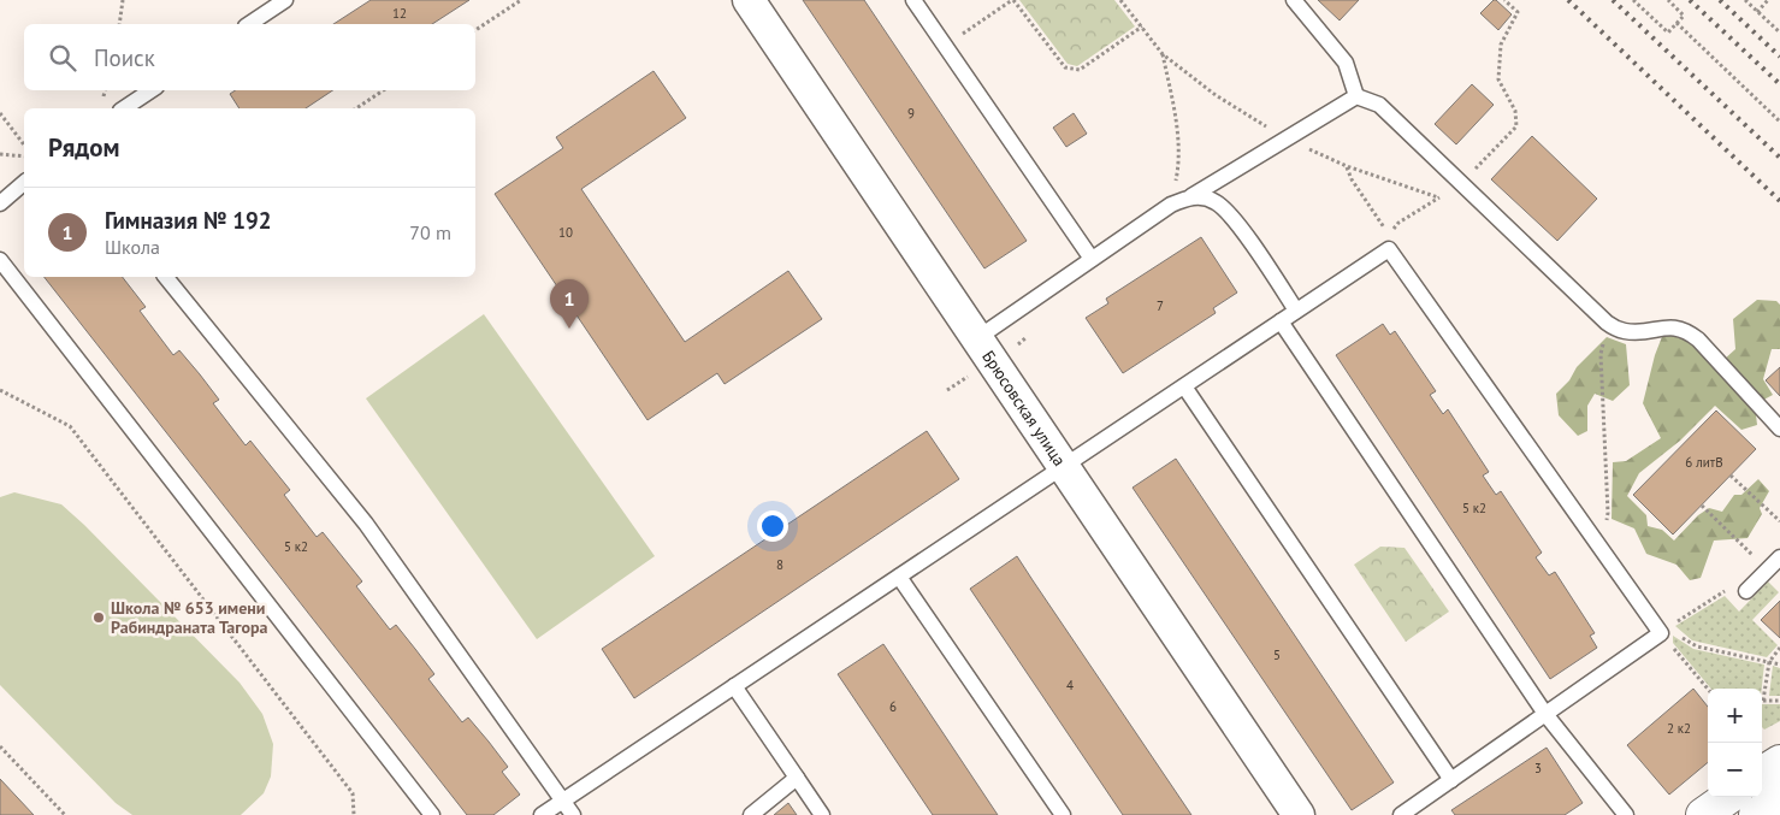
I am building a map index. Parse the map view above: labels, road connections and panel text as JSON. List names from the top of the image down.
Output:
{
  "streets": {
    "street": ["Брюсовская улица"]
  },
  "places": ["Школа № 653 имени Рабиндраната Тагора"],
  "house_numbers": [
    "12",
    "9",
    "10",
    "7",
    "6 литВ",
    "5 к2",
    "5 к2",
    "8",
    "5",
    "4",
    "6",
    "2 к2",
    "3"
  ],
  "page": {
    "search": "Поиск",
    "heading": "Рядом",
    "list": [
      {
        "mark": "1",
        "name": "Гимназия № 192",
        "note": "Школа",
        "value": "70 m"
      }
    ],
    "pins": "1",
    "map_buttons": ["+", "−"]
  }
}
